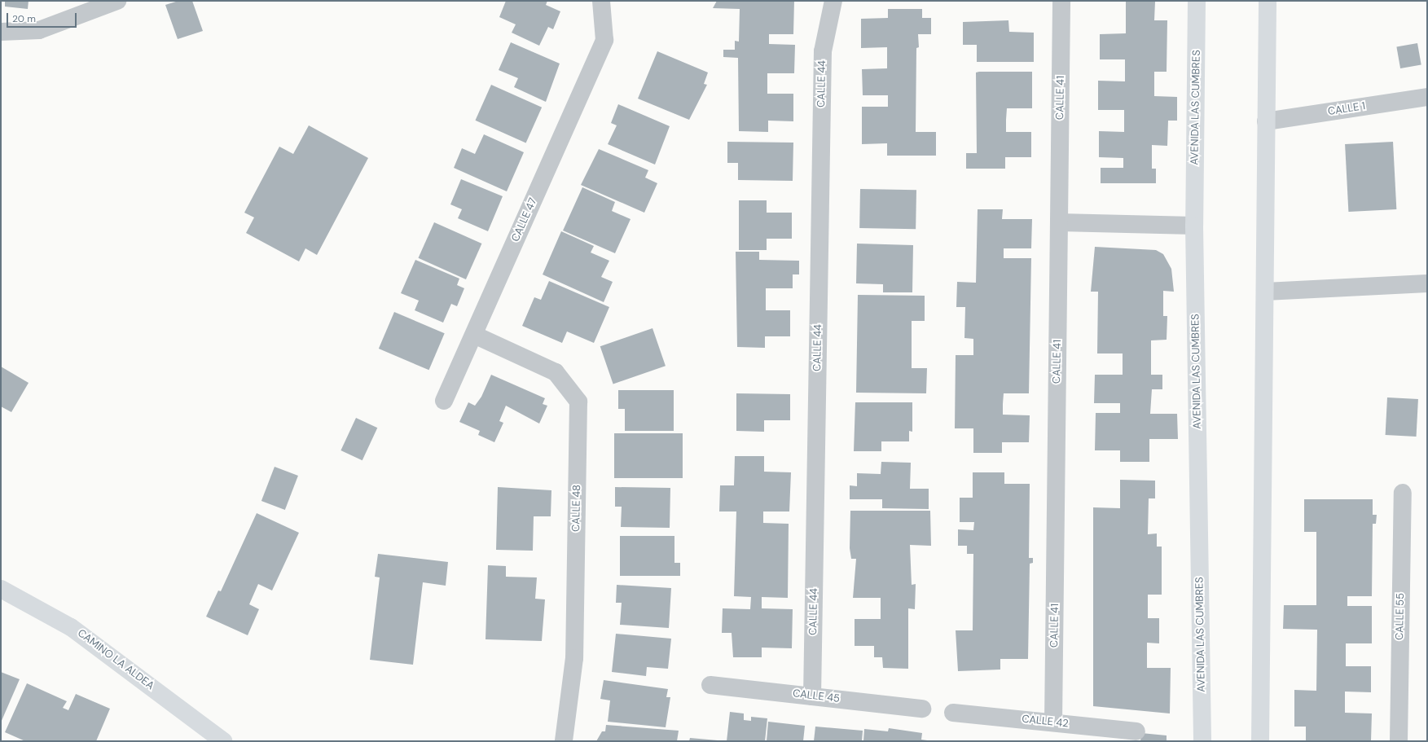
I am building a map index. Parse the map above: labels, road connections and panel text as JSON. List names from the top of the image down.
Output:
{
  "streets": {
    "main road": ["AVENIDA LAS CUMBRES", "CAMINO LA ALDEA"],
    "street": [
      "CALLE 44",
      "CALLE 41",
      "CALLE 1",
      "CALLE 47",
      "CALLE 48",
      "CALLE 55",
      "CALLE 45",
      "CALLE 42"
    ]
  },
  "crossings": [
    ["CALLE 44", "CALLE 45"],
    ["CALLE 41", "CALLE 42"],
    ["CALLE 47", "CALLE 48"]
  ],
  "scale_bar": "20 m"
}
